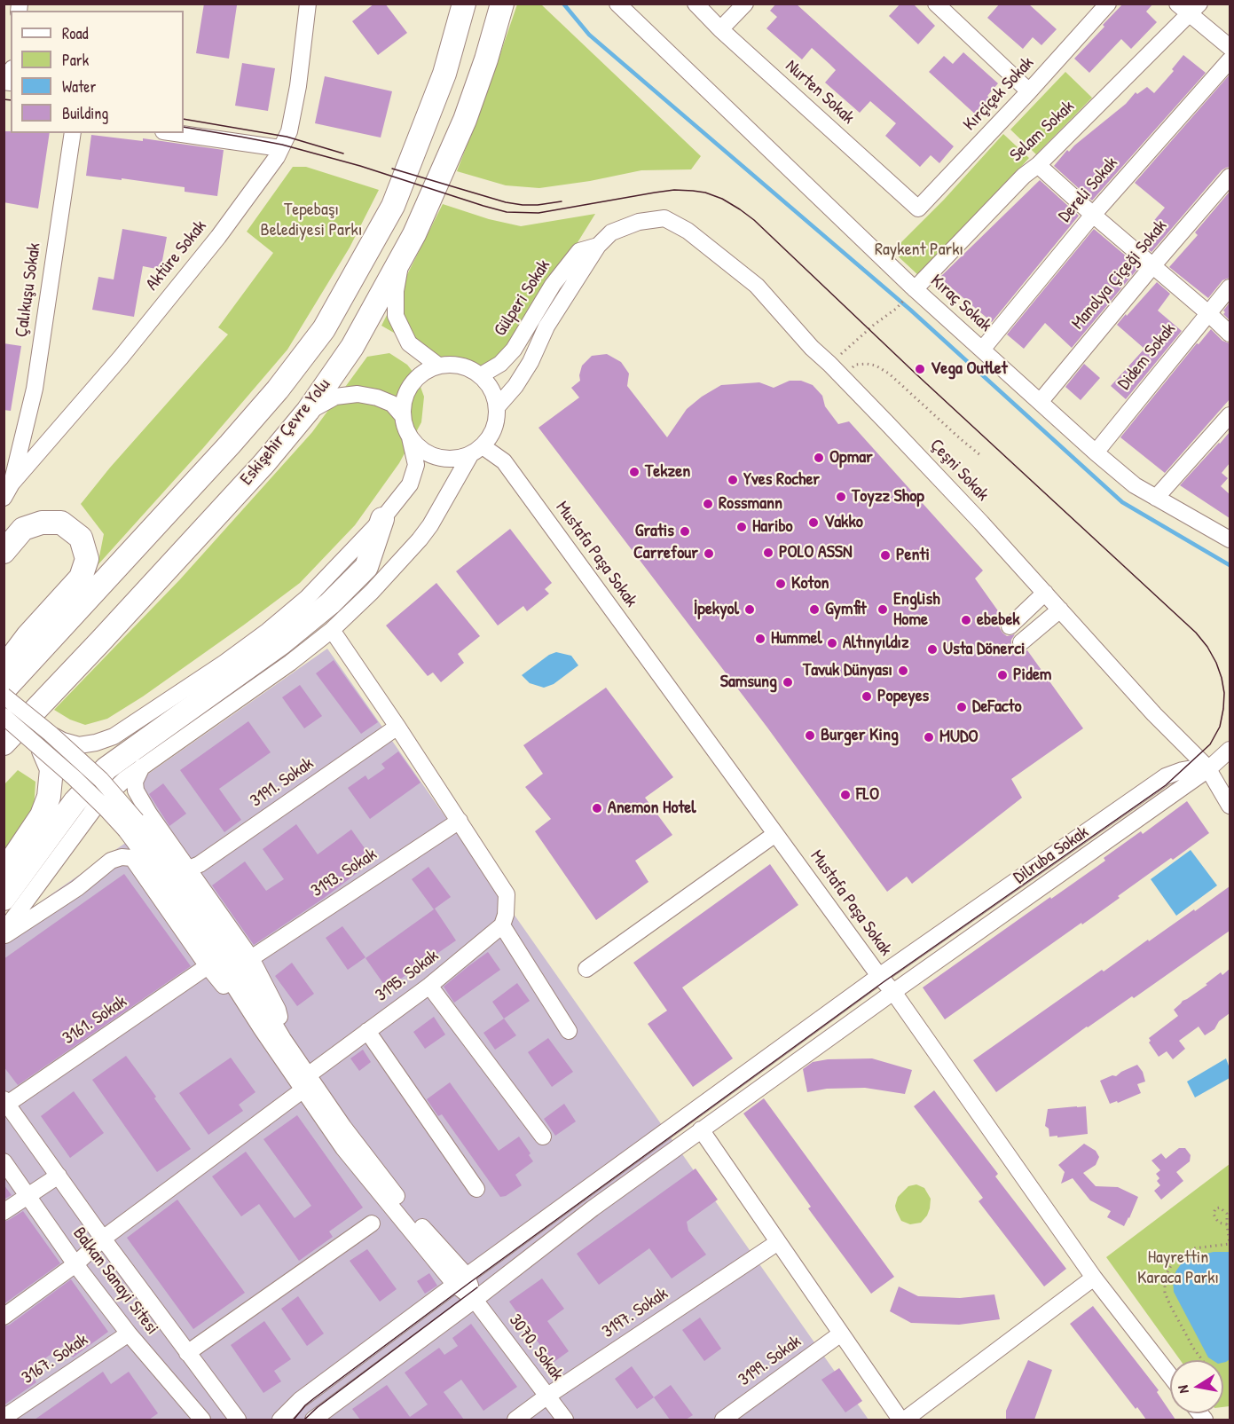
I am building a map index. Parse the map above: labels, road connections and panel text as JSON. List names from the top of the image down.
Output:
{
  "streets": {
    "highway": ["Eskişehir Çevre Yolu"],
    "street": [
      "Nurten Sokak",
      "Kırçiçek Sokak",
      "Selam Sokak",
      "Dereli Sokak",
      "Aktüre Sokak",
      "Manolya Çiçeği Sokak",
      "Çalıkuşu Sokak",
      "Gülperi Sokak",
      "Kıraç Sokak",
      "Didem Sokak",
      "Çeşni Sokak",
      "Mustafa Paşa Sokak",
      "3191. Sokak",
      "Dilruba Sokak",
      "3193. Sokak",
      "3195. Sokak",
      "3161. Sokak",
      "Balkan Sanayi Sitesi",
      "3197. Sokak",
      "3070. Sokak",
      "3167. Sokak",
      "3199. Sokak"
    ]
  },
  "crossings": [
    ["Nurten Sokak", "Kırçiçek Sokak"],
    ["Selam Sokak", "Kıraç Sokak"],
    ["Dereli Sokak", "Kıraç Sokak"],
    ["Aktüre Sokak", "Çalıkuşu Sokak"],
    ["Manolya Çiçeği Sokak", "Kıraç Sokak"],
    ["Gülperi Sokak", "Çeşni Sokak"],
    ["Gülperi Sokak", "Mustafa Paşa Sokak"],
    ["Kıraç Sokak", "Didem Sokak"],
    ["Çeşni Sokak", "Dilruba Sokak"],
    ["Mustafa Paşa Sokak", "Dilruba Sokak"],
    ["Dilruba Sokak", "3070. Sokak"],
    ["3195. Sokak", "Balkan Sanayi Sitesi"],
    ["3195. Sokak", "3070. Sokak"],
    ["Balkan Sanayi Sitesi", "3167. Sokak"],
    ["3197. Sokak", "3070. Sokak"]
  ],
  "parks": ["Tepebaşı Belediyesi Parkı", "Raykent Parkı", "Hayrettin Karaca Parkı"],
  "places": [
    "Vega Outlet",
    "Opmar",
    "Tekzen",
    "Yves Rocher",
    "Toyzz Shop",
    "Rossmann",
    "Vakko",
    "Haribo",
    "Gratis",
    "POLO ASSN",
    "Carrefour",
    "Penti",
    "Koton",
    "İpekyol",
    "Gymfit",
    "English Home",
    "ebebek",
    "Hummel",
    "Altınyıldız",
    "Usta Dönerci",
    "Tavuk Dünyası",
    "Pidem",
    "Samsung",
    "Popeyes",
    "DeFacto",
    "Burger King",
    "MUDO",
    "FLO",
    "Anemon Hotel"
  ],
  "legend": [
    "Road",
    "Park",
    "Water",
    "Building"
  ],
  "north": "left"
}
